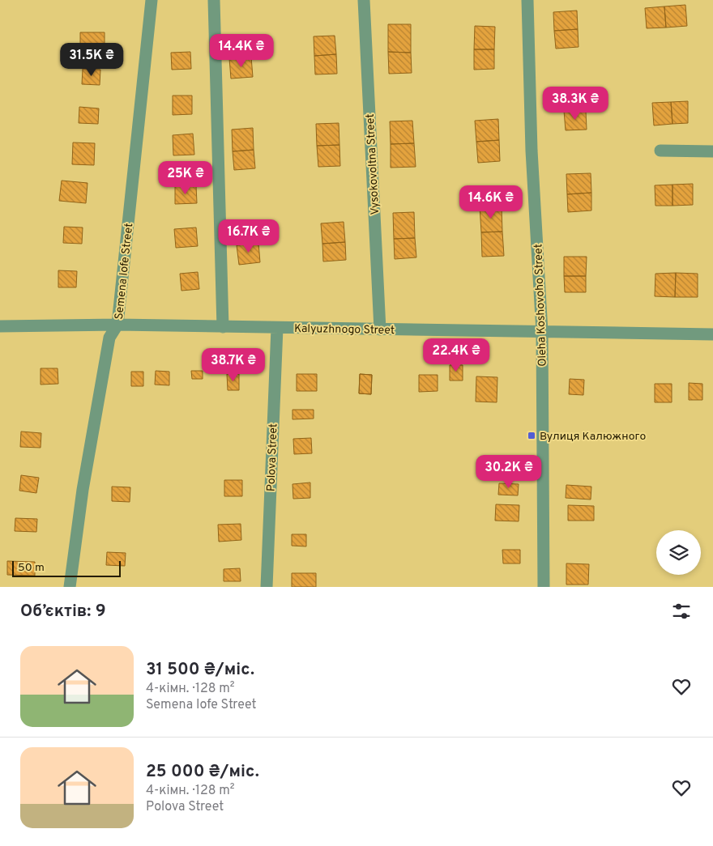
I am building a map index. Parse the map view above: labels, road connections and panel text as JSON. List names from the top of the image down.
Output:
{
  "streets": {
    "street": [
      "Vysokovoltna Street",
      "Semena Iofe Street",
      "Oleha Koshovoho Street",
      "Kalyuzhnogo Street",
      "Polova Street"
    ]
  },
  "crossings": [
    ["Vysokovoltna Street", "Kalyuzhnogo Street"],
    ["Semena Iofe Street", "Kalyuzhnogo Street"],
    ["Oleha Koshovoho Street", "Kalyuzhnogo Street"],
    ["Kalyuzhnogo Street", "Polova Street"]
  ],
  "places": {
    "transit": ["Вулиця Калюжного"]
  },
  "scale_bar": "50 m",
  "page": {
    "price": [
      "14.4K ₴",
      "31.5K ₴",
      "38.3K ₴",
      "25K ₴",
      "14.6K ₴",
      "16.7K ₴",
      "22.4K ₴",
      "38.7K ₴",
      "30.2K ₴"
    ],
    "scale": "50 m",
    "heading": "Об’єктів: 9",
    "list": [
      {
        "name": "31 500 ₴/міс.",
        "note": "4-кімн. · 128 m² · Semena Iofe Street"
      },
      {
        "name": "25 000 ₴/міс.",
        "note": "4-кімн. · 128 m² · Polova Street"
      }
    ]
  }
}
